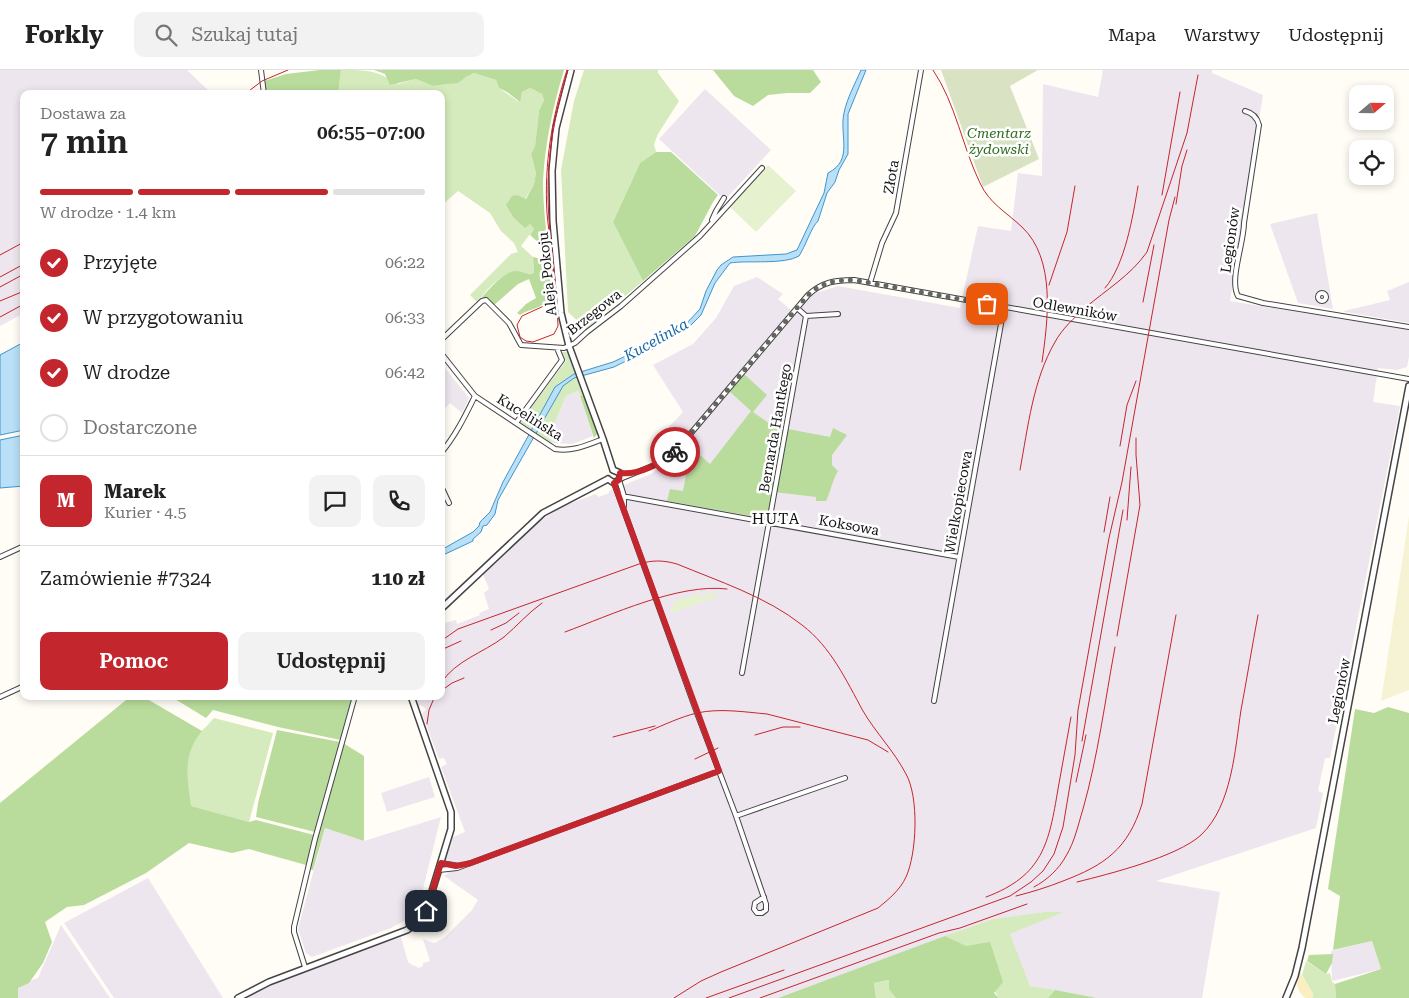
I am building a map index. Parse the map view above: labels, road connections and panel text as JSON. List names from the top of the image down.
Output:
{
  "streets": {
    "street": [
      "Złota",
      "Legionów",
      "Aleja Pokoju",
      "Odlewników",
      "Brzegowa",
      "Kucelińska",
      "Bernarda Hantkego",
      "Wielkopiecowa",
      "Koksowa"
    ]
  },
  "crossings": [
    ["Złota", "Odlewników"],
    ["Aleja Pokoju", "Brzegowa"],
    ["Aleja Pokoju", "Kucelińska"],
    ["Odlewników", "Wielkopiecowa"],
    ["Bernarda Hantkego", "Koksowa"],
    ["Wielkopiecowa", "Koksowa"]
  ],
  "districts": ["HUTA"],
  "water": ["Kucelinka"],
  "parks": ["Cmentarz żydowski"],
  "north": "right",
  "page": {
    "header": "Forkly",
    "search": "Szukaj tutaj",
    "nav": ["Mapa", "Warstwy", "Udostępnij"],
    "heading": ["7 min", "Dostawa za", "06:55–07:00"],
    "panel": [
      "Marek",
      "Kurier · 4.5",
      "Zamówienie #7324",
      "110 zł"
    ],
    "bar": "W drodze · 1.4 km",
    "list": [
      ["Przyjęte", "06:22"],
      ["W przygotowaniu", "06:33"],
      ["W drodze", "06:42"],
      "Dostarczone"
    ],
    "round": "M",
    "buttons": ["Pomoc", "Udostępnij"]
  }
}
